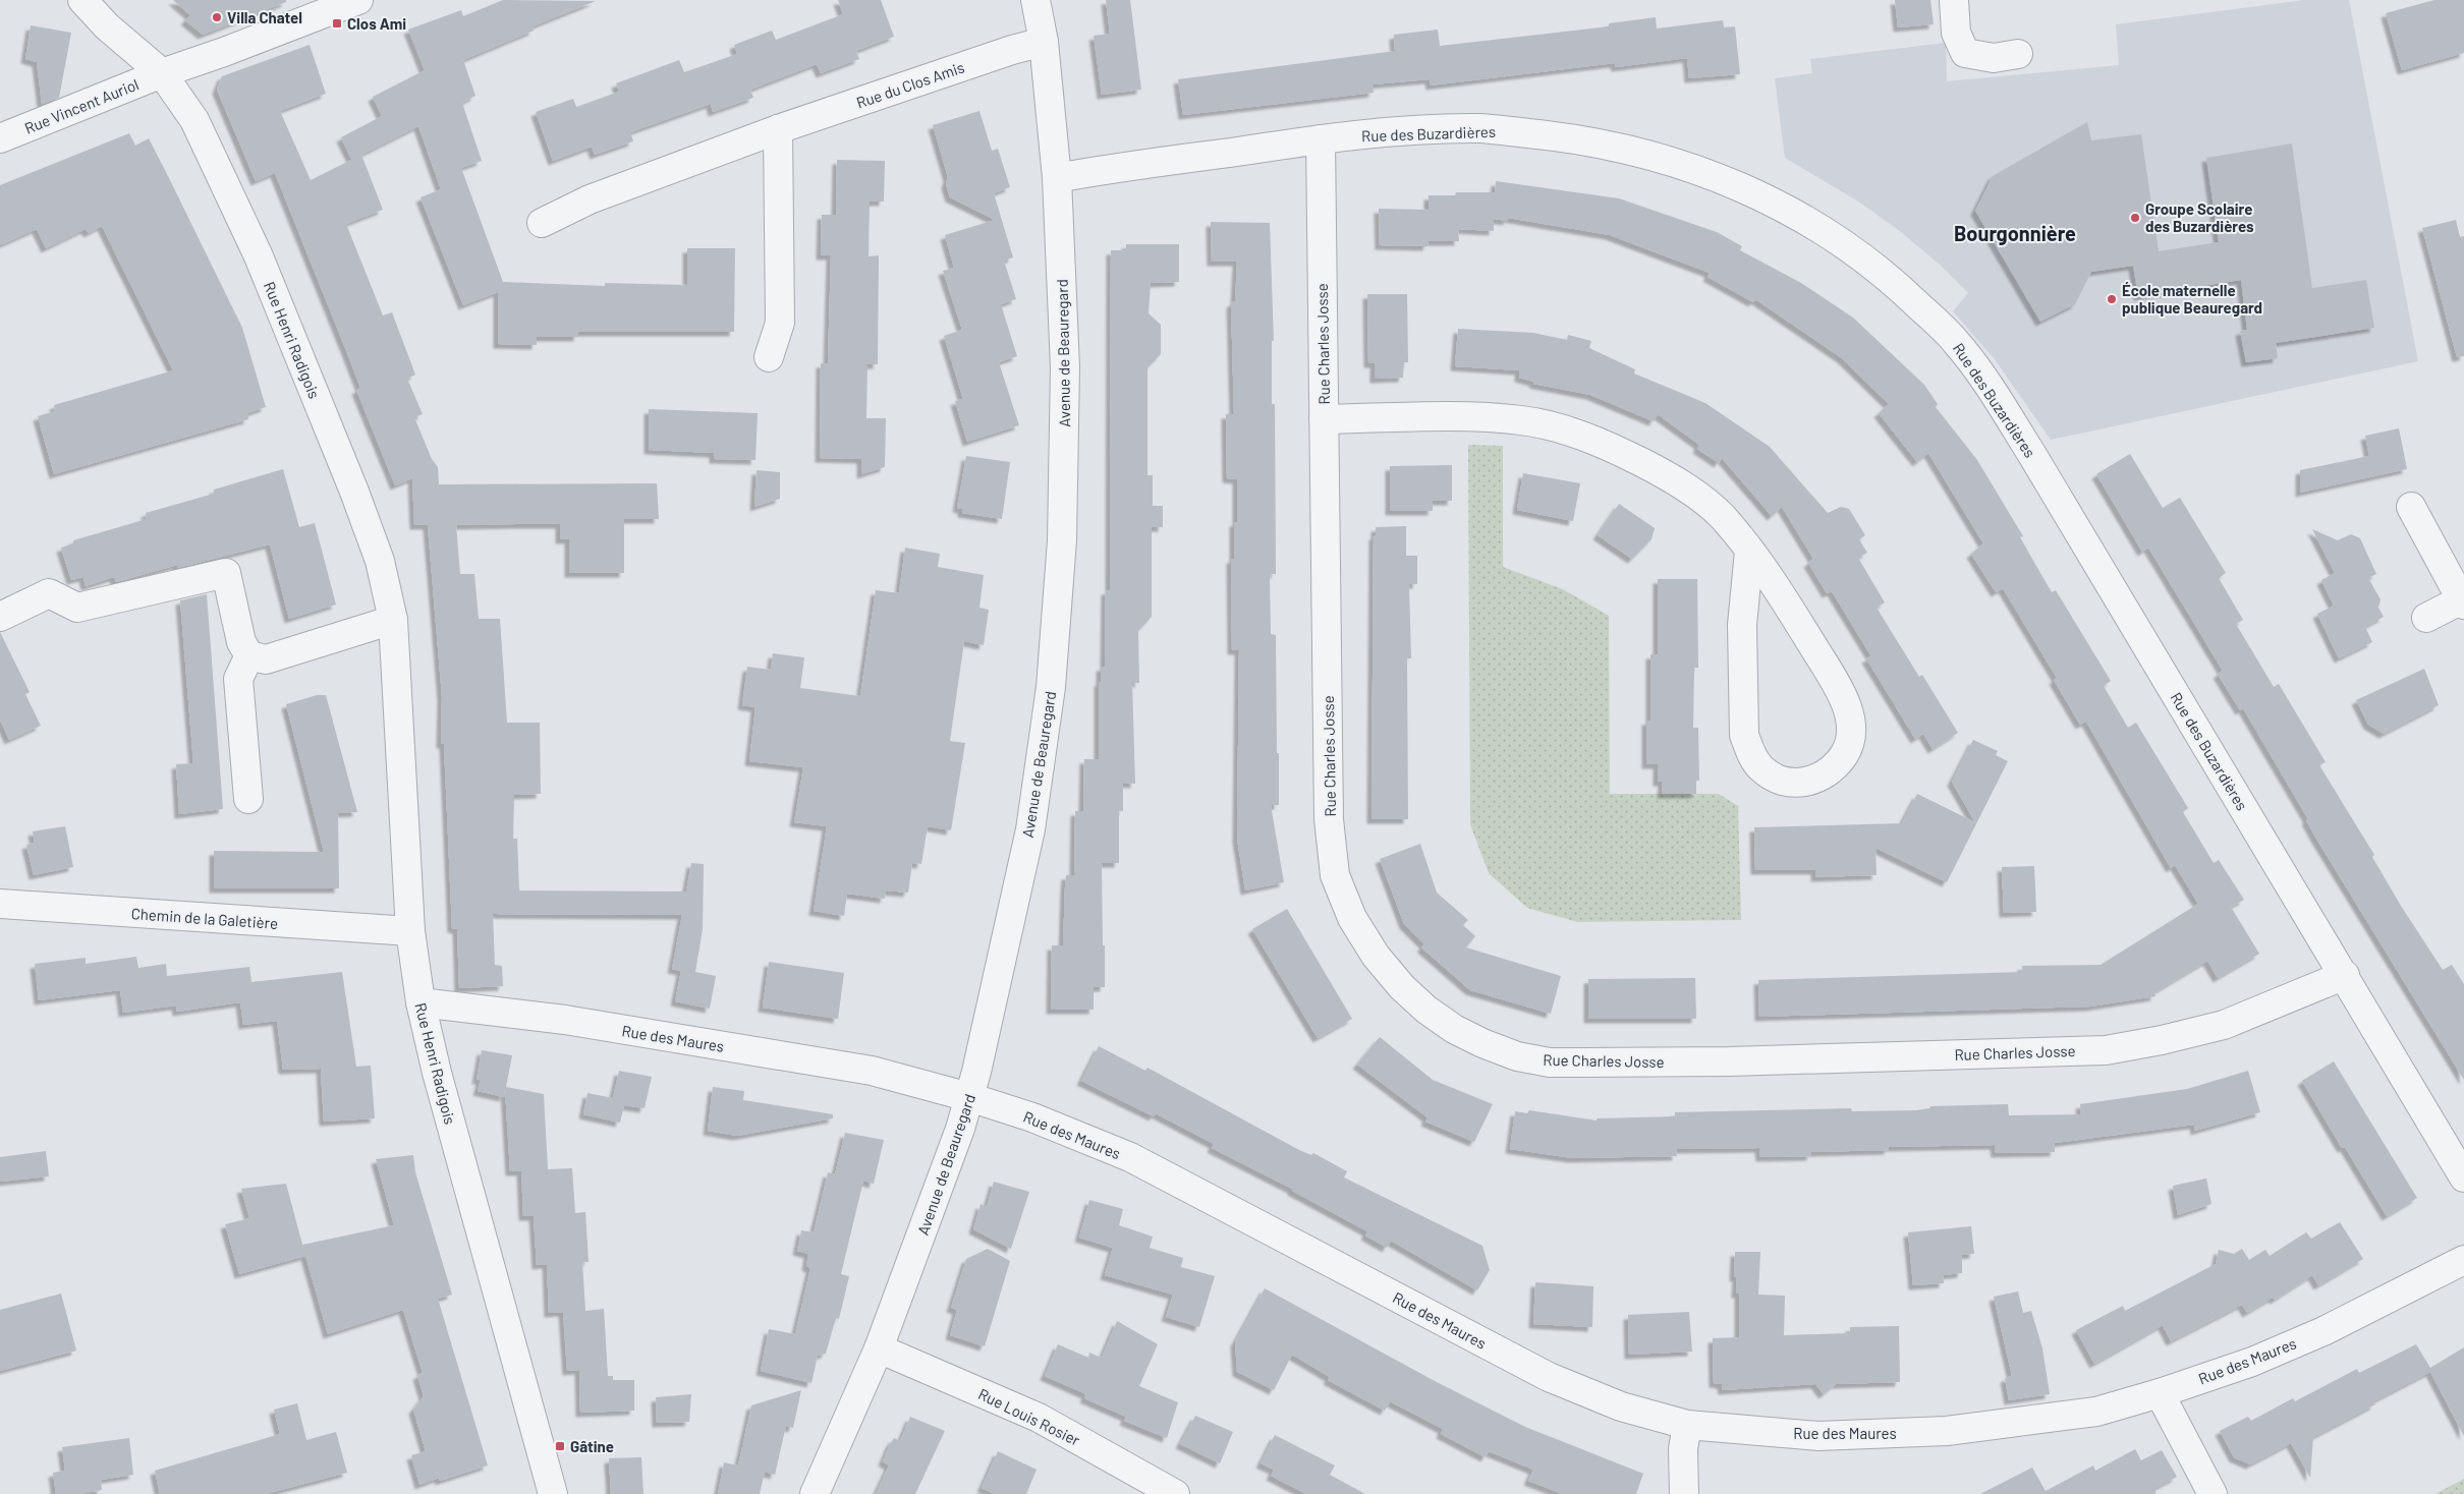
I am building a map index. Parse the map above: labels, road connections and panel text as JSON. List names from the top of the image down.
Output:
{
  "streets": {
    "street": [
      "Rue du Clos Amis",
      "Rue Vincent Auriol",
      "Rue des Buzardières",
      "Rue Henri Radigois",
      "Rue Charles Josse",
      "Avenue de Beauregard",
      "Chemin de la Galetière",
      "Rue des Maures",
      "Rue Louis Rosier"
    ]
  },
  "crossings": [
    ["Rue du Clos Amis", "Avenue de Beauregard"],
    ["Rue Vincent Auriol", "Rue Henri Radigois"],
    ["Rue des Buzardières", "Rue Charles Josse"],
    ["Rue des Buzardières", "Avenue de Beauregard"],
    ["Rue Henri Radigois", "Chemin de la Galetière"],
    ["Rue Henri Radigois", "Rue des Maures"],
    ["Avenue de Beauregard", "Rue des Maures"],
    ["Avenue de Beauregard", "Rue Louis Rosier"]
  ],
  "districts": ["Bourgonnière"],
  "places": {
    "other": ["Villa Chatel", "Groupe Scolaire des Buzardières", "École maternelle publique Beauregard"],
    "transit": ["Clos Ami", "Gâtine"]
  }
}
